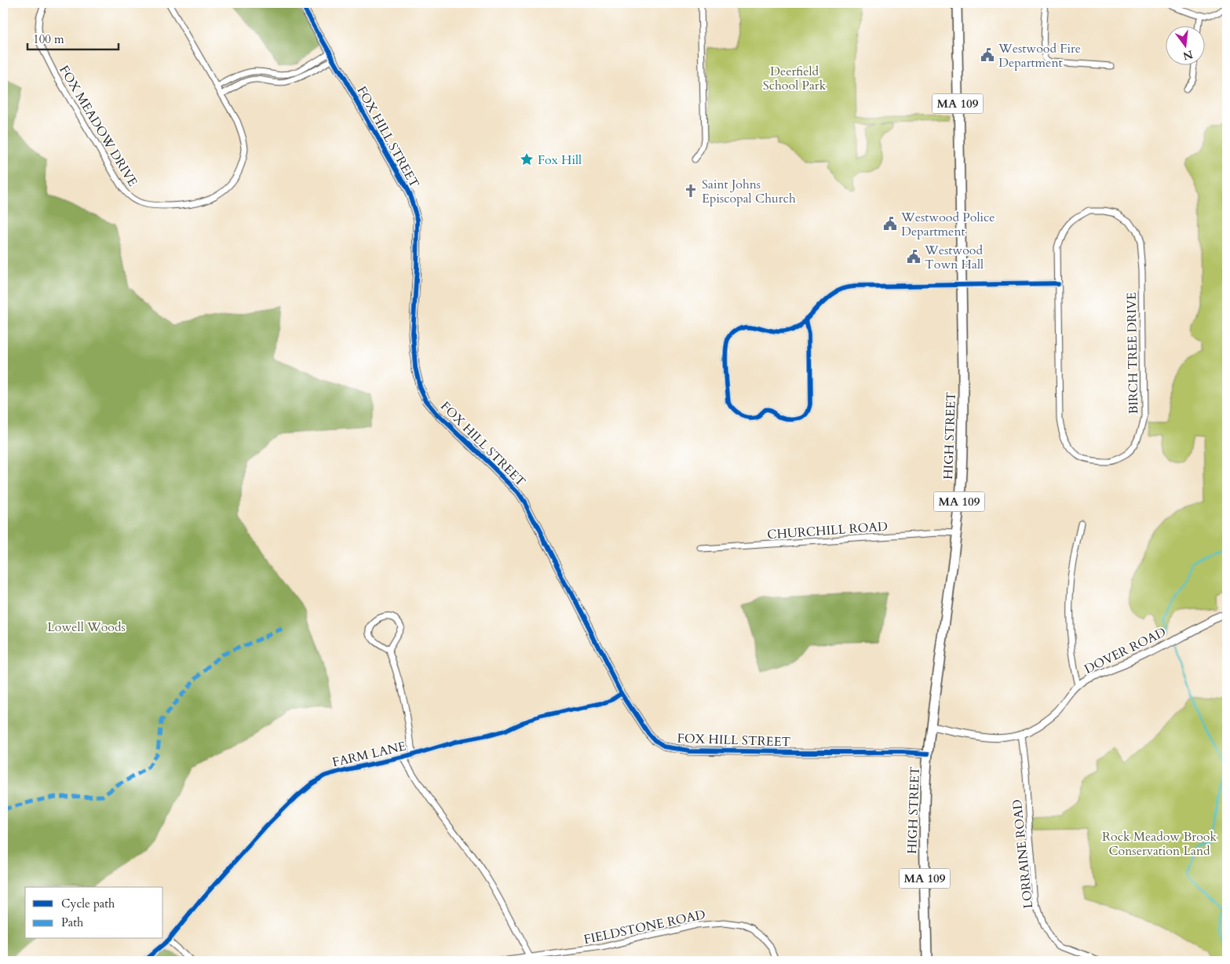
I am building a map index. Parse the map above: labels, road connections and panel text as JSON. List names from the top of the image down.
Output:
{
  "streets": {
    "main road": ["MA 109", "HIGH STREET"],
    "street": [
      "FOX MEADOW DRIVE",
      "FOX HILL STREET",
      "BIRCH TREE DRIVE",
      "CHURCHILL ROAD",
      "DOVER ROAD",
      "FARM LANE",
      "LORRAINE ROAD",
      "FIELDSTONE ROAD"
    ]
  },
  "crossings": [
    ["FOX HILL STREET", "HIGH STREET"],
    ["FOX HILL STREET", "FARM LANE"],
    ["HIGH STREET", "CHURCHILL ROAD"],
    ["HIGH STREET", "DOVER ROAD"],
    ["DOVER ROAD", "LORRAINE ROAD"]
  ],
  "parks": ["Deerfield School Park", "Lowell Woods", "Rock Meadow Brook Conservation Land"],
  "places": {
    "public building": ["Westwood Fire Department", "Westwood Police Department", "Westwood Town Hall"],
    "place": ["Fox Hill"],
    "church": ["Saint Johns Episcopal Church"]
  },
  "legend": ["Cycle path", "Path"],
  "scale_bar": "100 m",
  "north": "bottom"
}
